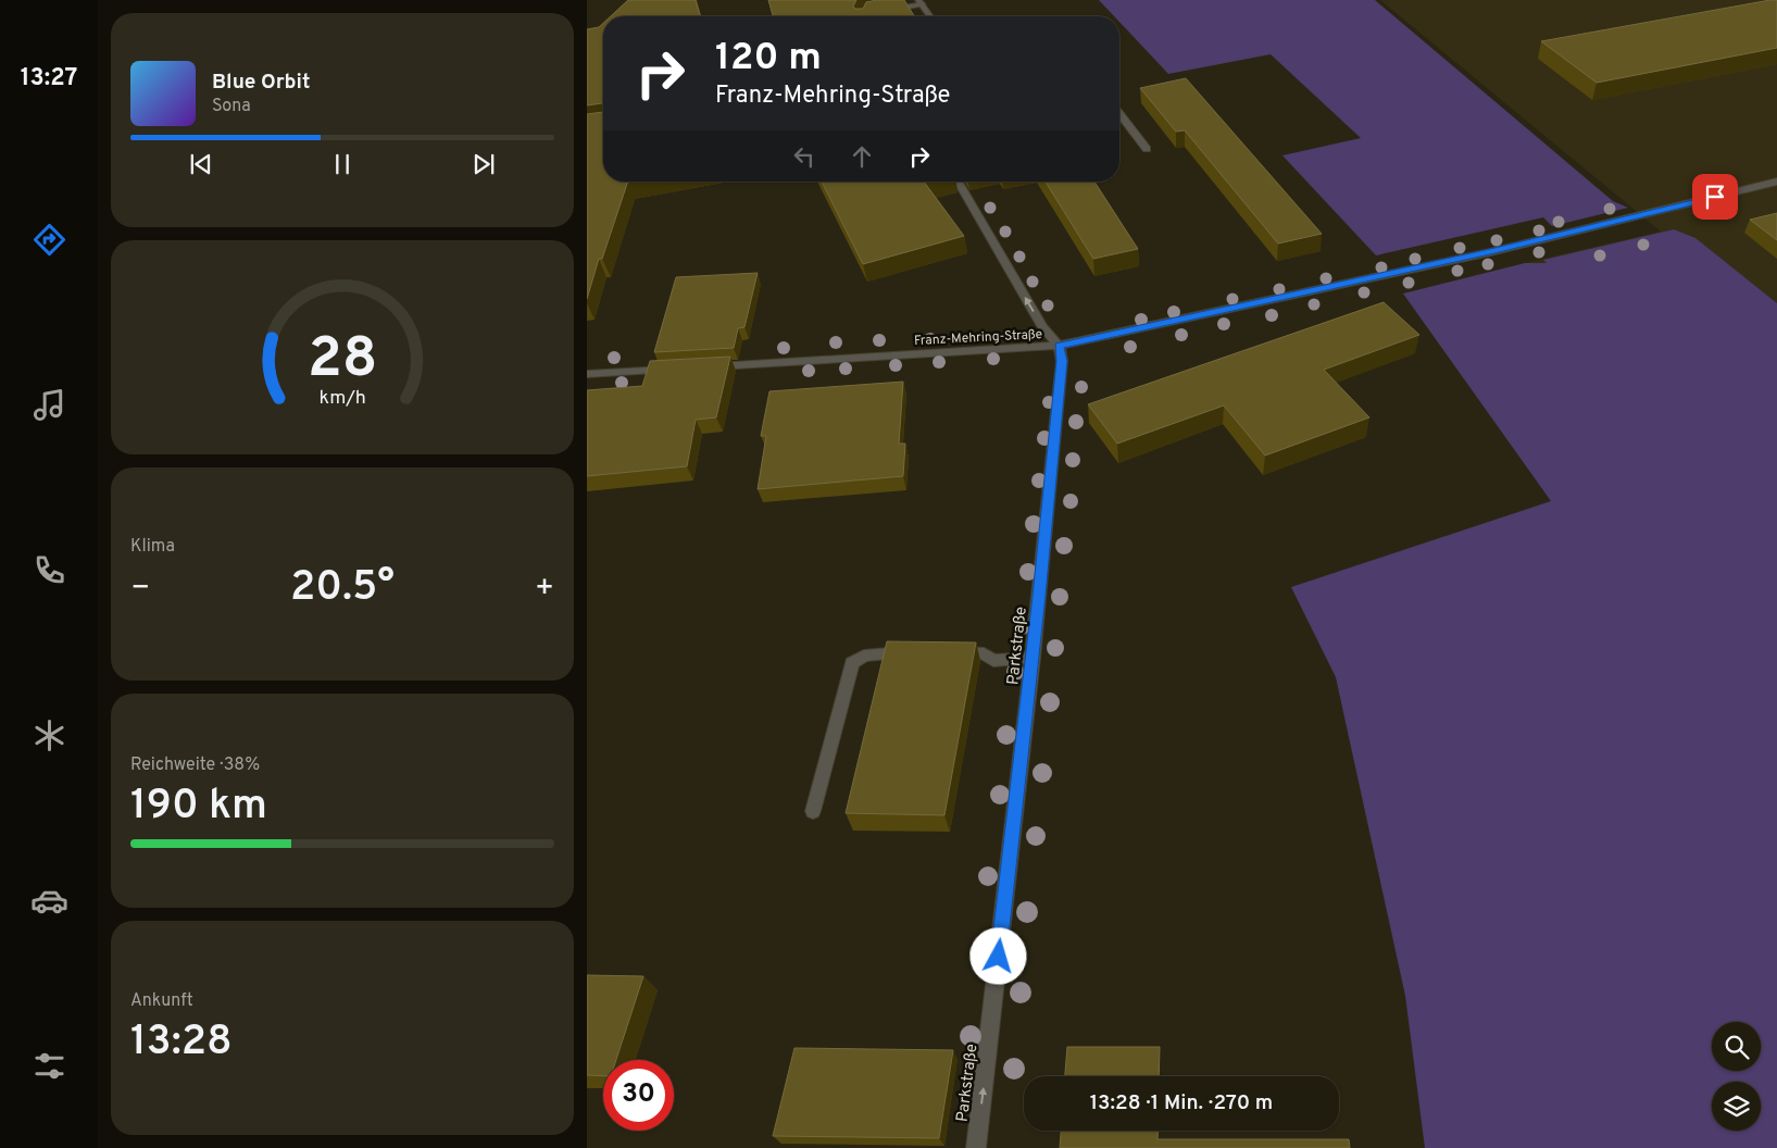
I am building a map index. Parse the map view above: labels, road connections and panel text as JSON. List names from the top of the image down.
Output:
{
  "streets": {
    "street": ["Franz-Mehring-Straße", "Parkstraße"]
  },
  "crossings": [
    ["Franz-Mehring-Straße", "Parkstraße"]
  ],
  "one_way": ["Parkstraße"],
  "page": {
    "tabs": "13:27",
    "turn": ["120 m", "Franz-Mehring-Straße"],
    "song": ["Blue Orbit", "Sona"],
    "tile": [
      "Klima",
      ["Reichweite · 38%", "190 km"],
      ["Ankunft", "13:28"]
    ],
    "heat": ["−", "20.5°", "+"],
    "limit": "30",
    "trip": "13:28 · 1 Min. · 270 m",
    "gauge": ["28", "km/h"]
  }
}
